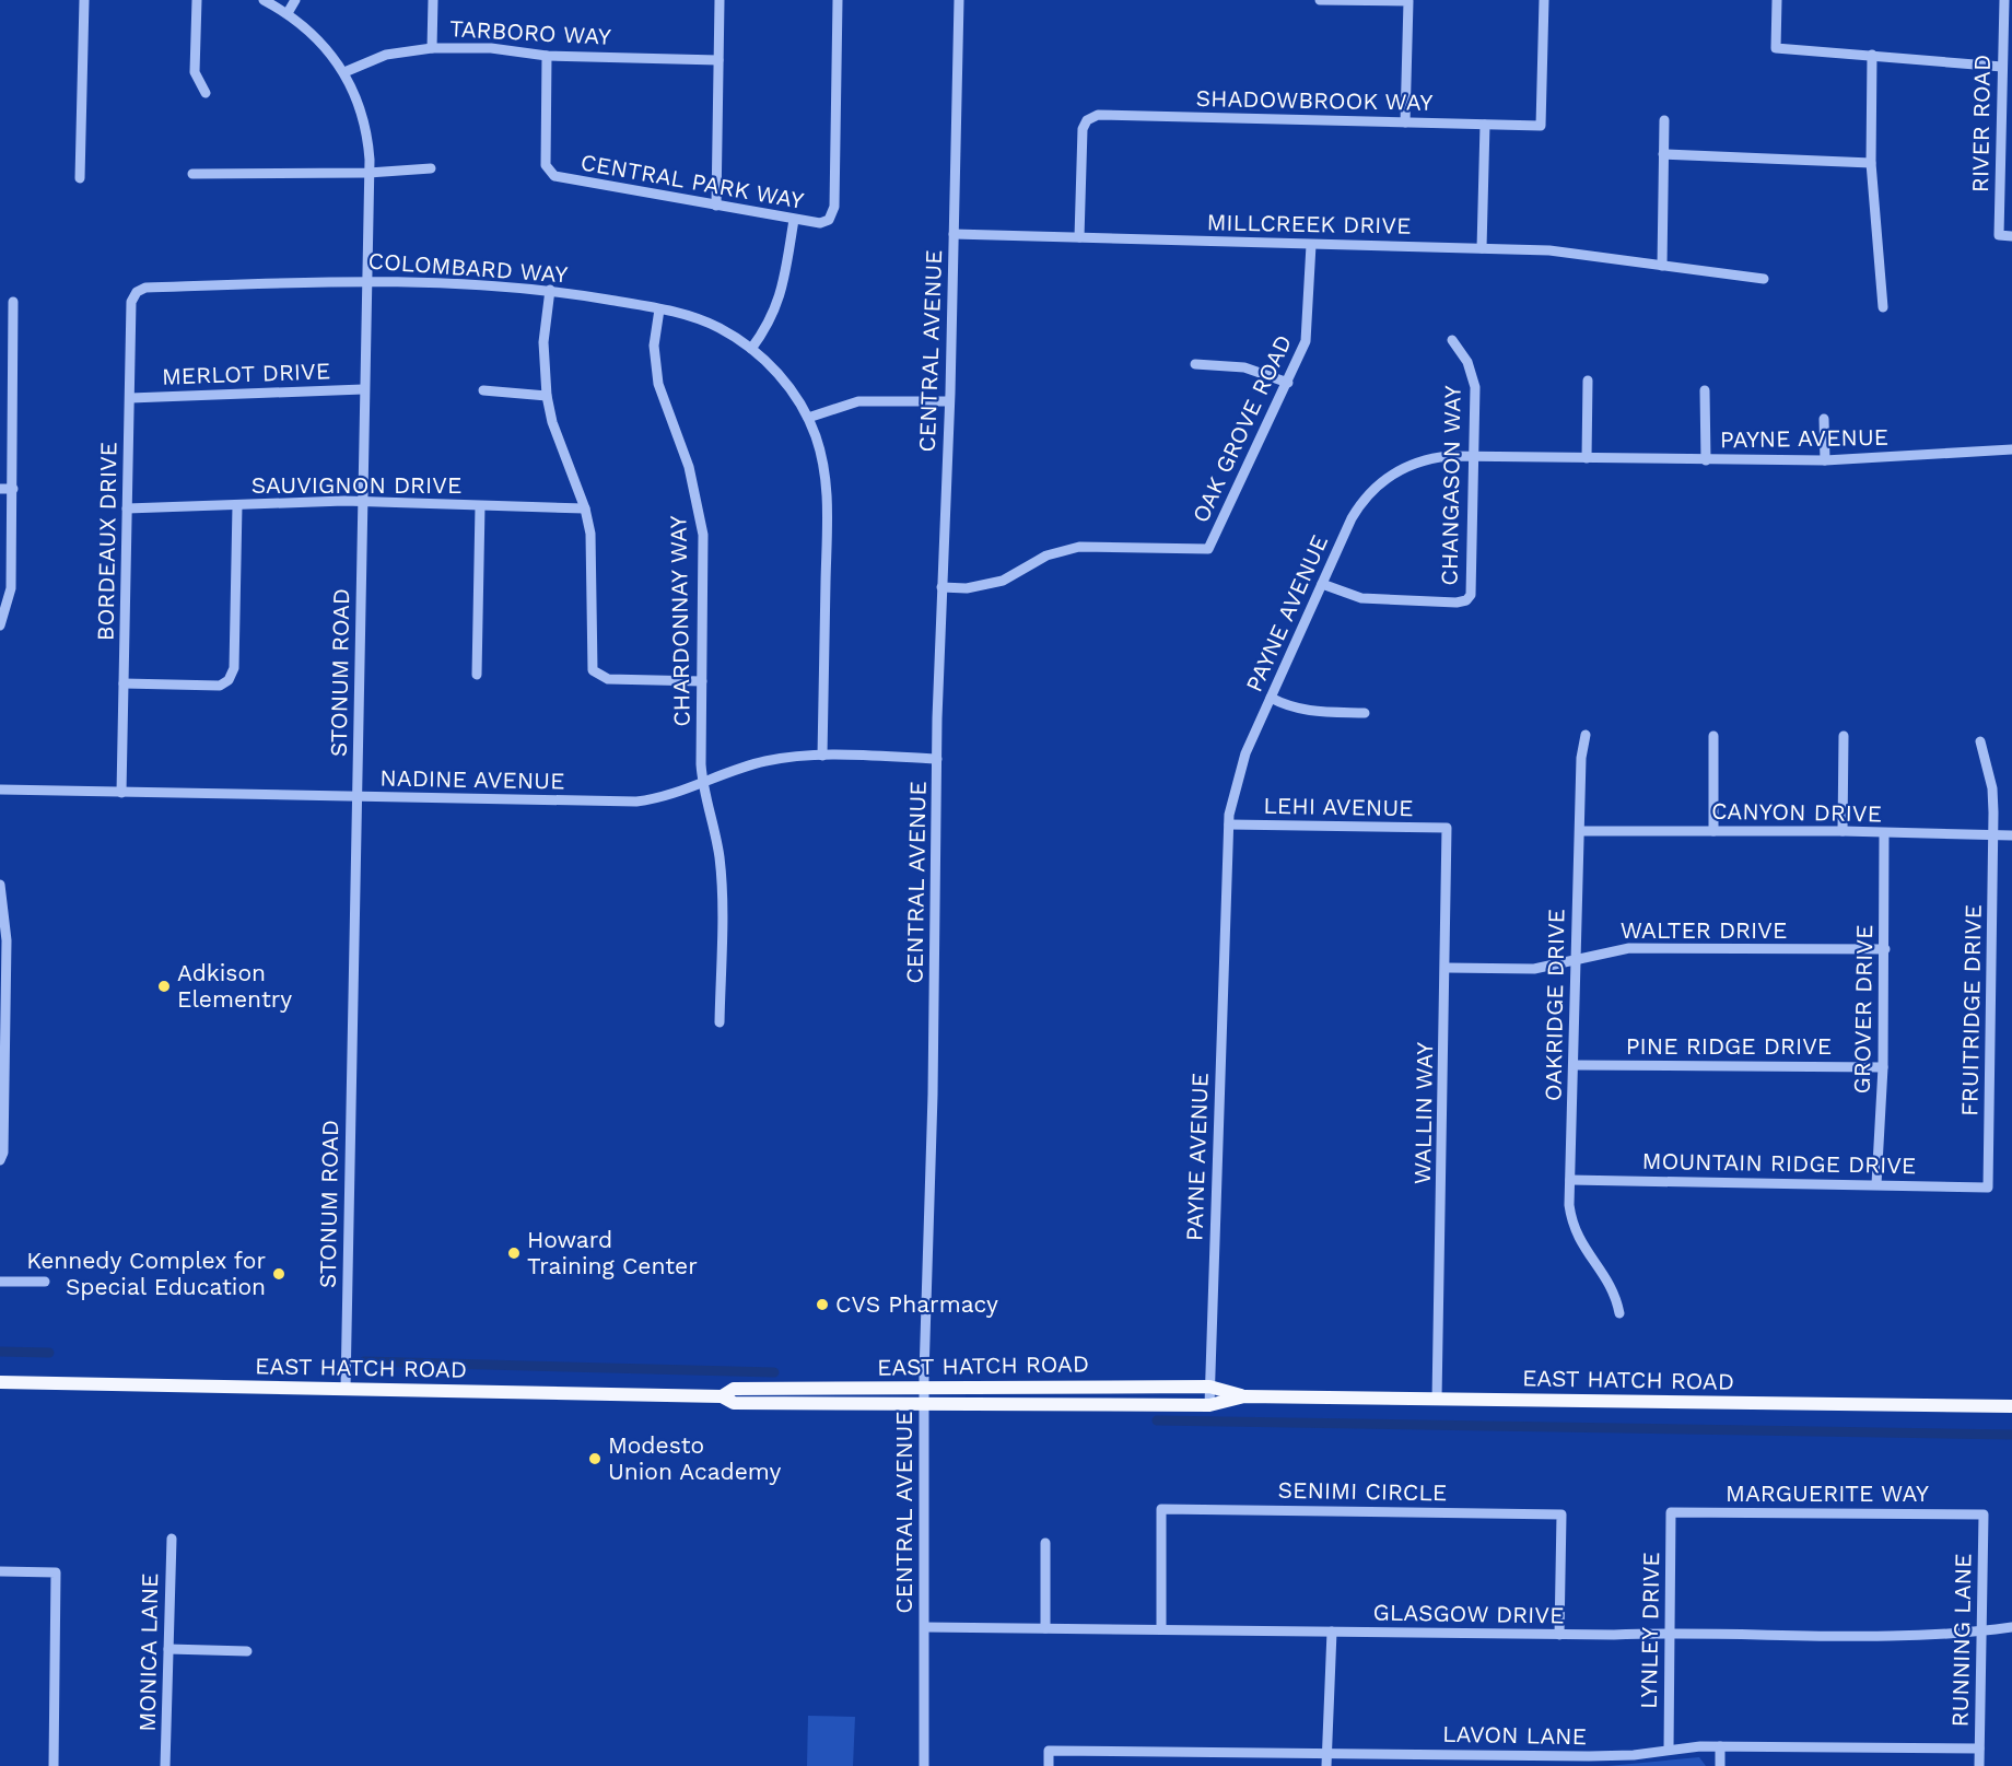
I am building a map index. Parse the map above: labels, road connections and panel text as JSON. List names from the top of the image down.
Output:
{
  "streets": {
    "main road": ["EAST HATCH ROAD"],
    "street": [
      "TARBORO WAY",
      "SHADOWBROOK WAY",
      "RIVER ROAD",
      "CENTRAL PARK WAY",
      "MILLCREEK DRIVE",
      "COLOMBARD WAY",
      "CENTRAL AVENUE",
      "MERLOT DRIVE",
      "OAK GROVE ROAD",
      "PAYNE AVENUE",
      "SAUVIGNON DRIVE",
      "CHANGASON WAY",
      "BORDEAUX DRIVE",
      "CHARDONNAY WAY",
      "STONUM ROAD",
      "NADINE AVENUE",
      "LEHI AVENUE",
      "CANYON DRIVE",
      "WALTER DRIVE",
      "OAKRIDGE DRIVE",
      "GROVER DRIVE",
      "FRUITRIDGE DRIVE",
      "PINE RIDGE DRIVE",
      "WALLIN WAY",
      "MOUNTAIN RIDGE DRIVE",
      "SENIMI CIRCLE",
      "MARGUERITE WAY",
      "GLASGOW DRIVE",
      "LYNLEY DRIVE",
      "RUNNING LANE",
      "MONICA LANE",
      "LAVON LANE"
    ]
  },
  "crossings": [
    ["TARBORO WAY", "CENTRAL PARK WAY"],
    ["TARBORO WAY", "STONUM ROAD"],
    ["SHADOWBROOK WAY", "MILLCREEK DRIVE"],
    ["MILLCREEK DRIVE", "CENTRAL AVENUE"],
    ["MILLCREEK DRIVE", "OAK GROVE ROAD"],
    ["COLOMBARD WAY", "BORDEAUX DRIVE"],
    ["COLOMBARD WAY", "CHARDONNAY WAY"],
    ["COLOMBARD WAY", "STONUM ROAD"],
    ["COLOMBARD WAY", "NADINE AVENUE"],
    ["CENTRAL AVENUE", "OAK GROVE ROAD"],
    ["CENTRAL AVENUE", "NADINE AVENUE"],
    ["CENTRAL AVENUE", "EAST HATCH ROAD"],
    ["CENTRAL AVENUE", "GLASGOW DRIVE"],
    ["MERLOT DRIVE", "BORDEAUX DRIVE"],
    ["MERLOT DRIVE", "STONUM ROAD"],
    ["PAYNE AVENUE", "CHANGASON WAY"],
    ["PAYNE AVENUE", "LEHI AVENUE"],
    ["PAYNE AVENUE", "EAST HATCH ROAD"],
    ["SAUVIGNON DRIVE", "BORDEAUX DRIVE"],
    ["SAUVIGNON DRIVE", "STONUM ROAD"],
    ["BORDEAUX DRIVE", "NADINE AVENUE"],
    ["CHARDONNAY WAY", "NADINE AVENUE"],
    ["STONUM ROAD", "NADINE AVENUE"],
    ["STONUM ROAD", "EAST HATCH ROAD"],
    ["LEHI AVENUE", "WALLIN WAY"],
    ["CANYON DRIVE", "OAKRIDGE DRIVE"],
    ["CANYON DRIVE", "GROVER DRIVE"],
    ["CANYON DRIVE", "FRUITRIDGE DRIVE"],
    ["WALTER DRIVE", "OAKRIDGE DRIVE"],
    ["WALTER DRIVE", "GROVER DRIVE"],
    ["WALTER DRIVE", "WALLIN WAY"],
    ["OAKRIDGE DRIVE", "PINE RIDGE DRIVE"],
    ["OAKRIDGE DRIVE", "MOUNTAIN RIDGE DRIVE"],
    ["GROVER DRIVE", "PINE RIDGE DRIVE"],
    ["GROVER DRIVE", "MOUNTAIN RIDGE DRIVE"],
    ["FRUITRIDGE DRIVE", "MOUNTAIN RIDGE DRIVE"],
    ["WALLIN WAY", "EAST HATCH ROAD"],
    ["SENIMI CIRCLE", "GLASGOW DRIVE"],
    ["MARGUERITE WAY", "LYNLEY DRIVE"],
    ["MARGUERITE WAY", "RUNNING LANE"],
    ["GLASGOW DRIVE", "LYNLEY DRIVE"],
    ["GLASGOW DRIVE", "RUNNING LANE"],
    ["LYNLEY DRIVE", "LAVON LANE"],
    ["RUNNING LANE", "LAVON LANE"]
  ],
  "places": [
    "Adkison Elementry",
    "Howard Training Center",
    "Kennedy Complex for Special Education",
    "CVS Pharmacy",
    "Modesto Union Academy"
  ]
}
